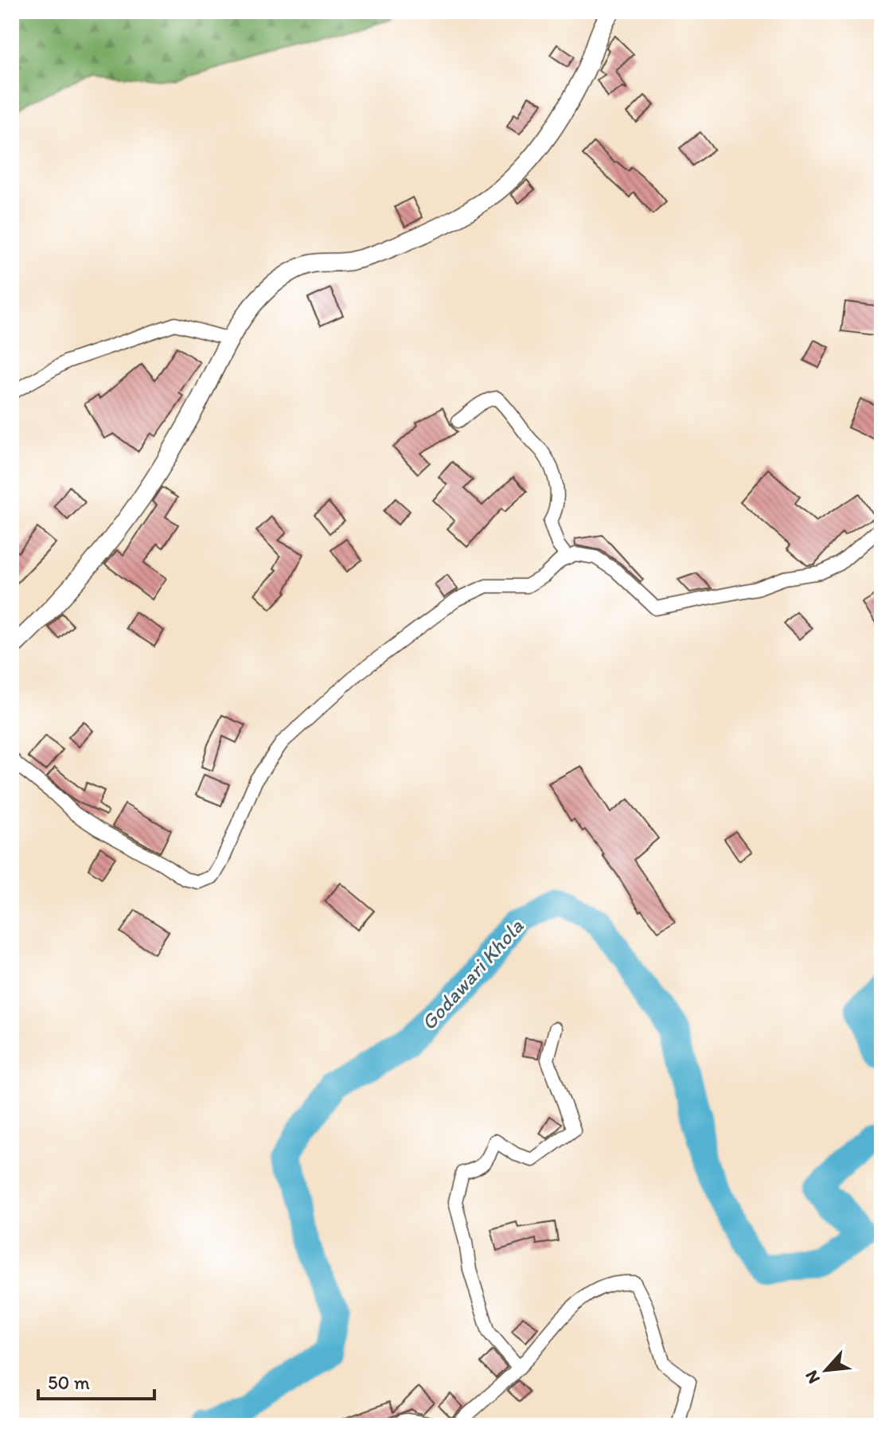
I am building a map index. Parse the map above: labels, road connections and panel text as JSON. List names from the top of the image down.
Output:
{
  "water": ["Godawari Khola"],
  "scale_bar": "50 m",
  "north": "bottom left"
}
